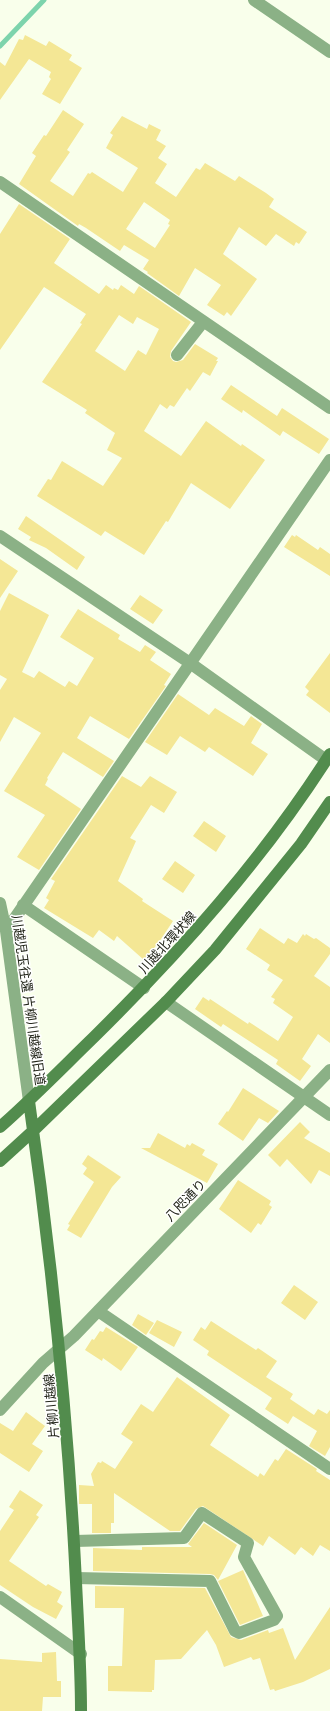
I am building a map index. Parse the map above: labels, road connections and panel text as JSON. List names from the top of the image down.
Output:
{
  "streets": {
    "main road": ["川越北環状線", "片柳川越線"],
    "street": ["川越児玉往還 片柳川越線旧道", "八咫通り"]
  },
  "crossings": [
    ["川越北環状線", "川越児玉往還 片柳川越線旧道"],
    ["川越北環状線", "片柳川越線"],
    ["川越児玉往還 片柳川越線旧道", "片柳川越線"],
    ["八咫通り", "片柳川越線"]
  ]
}
